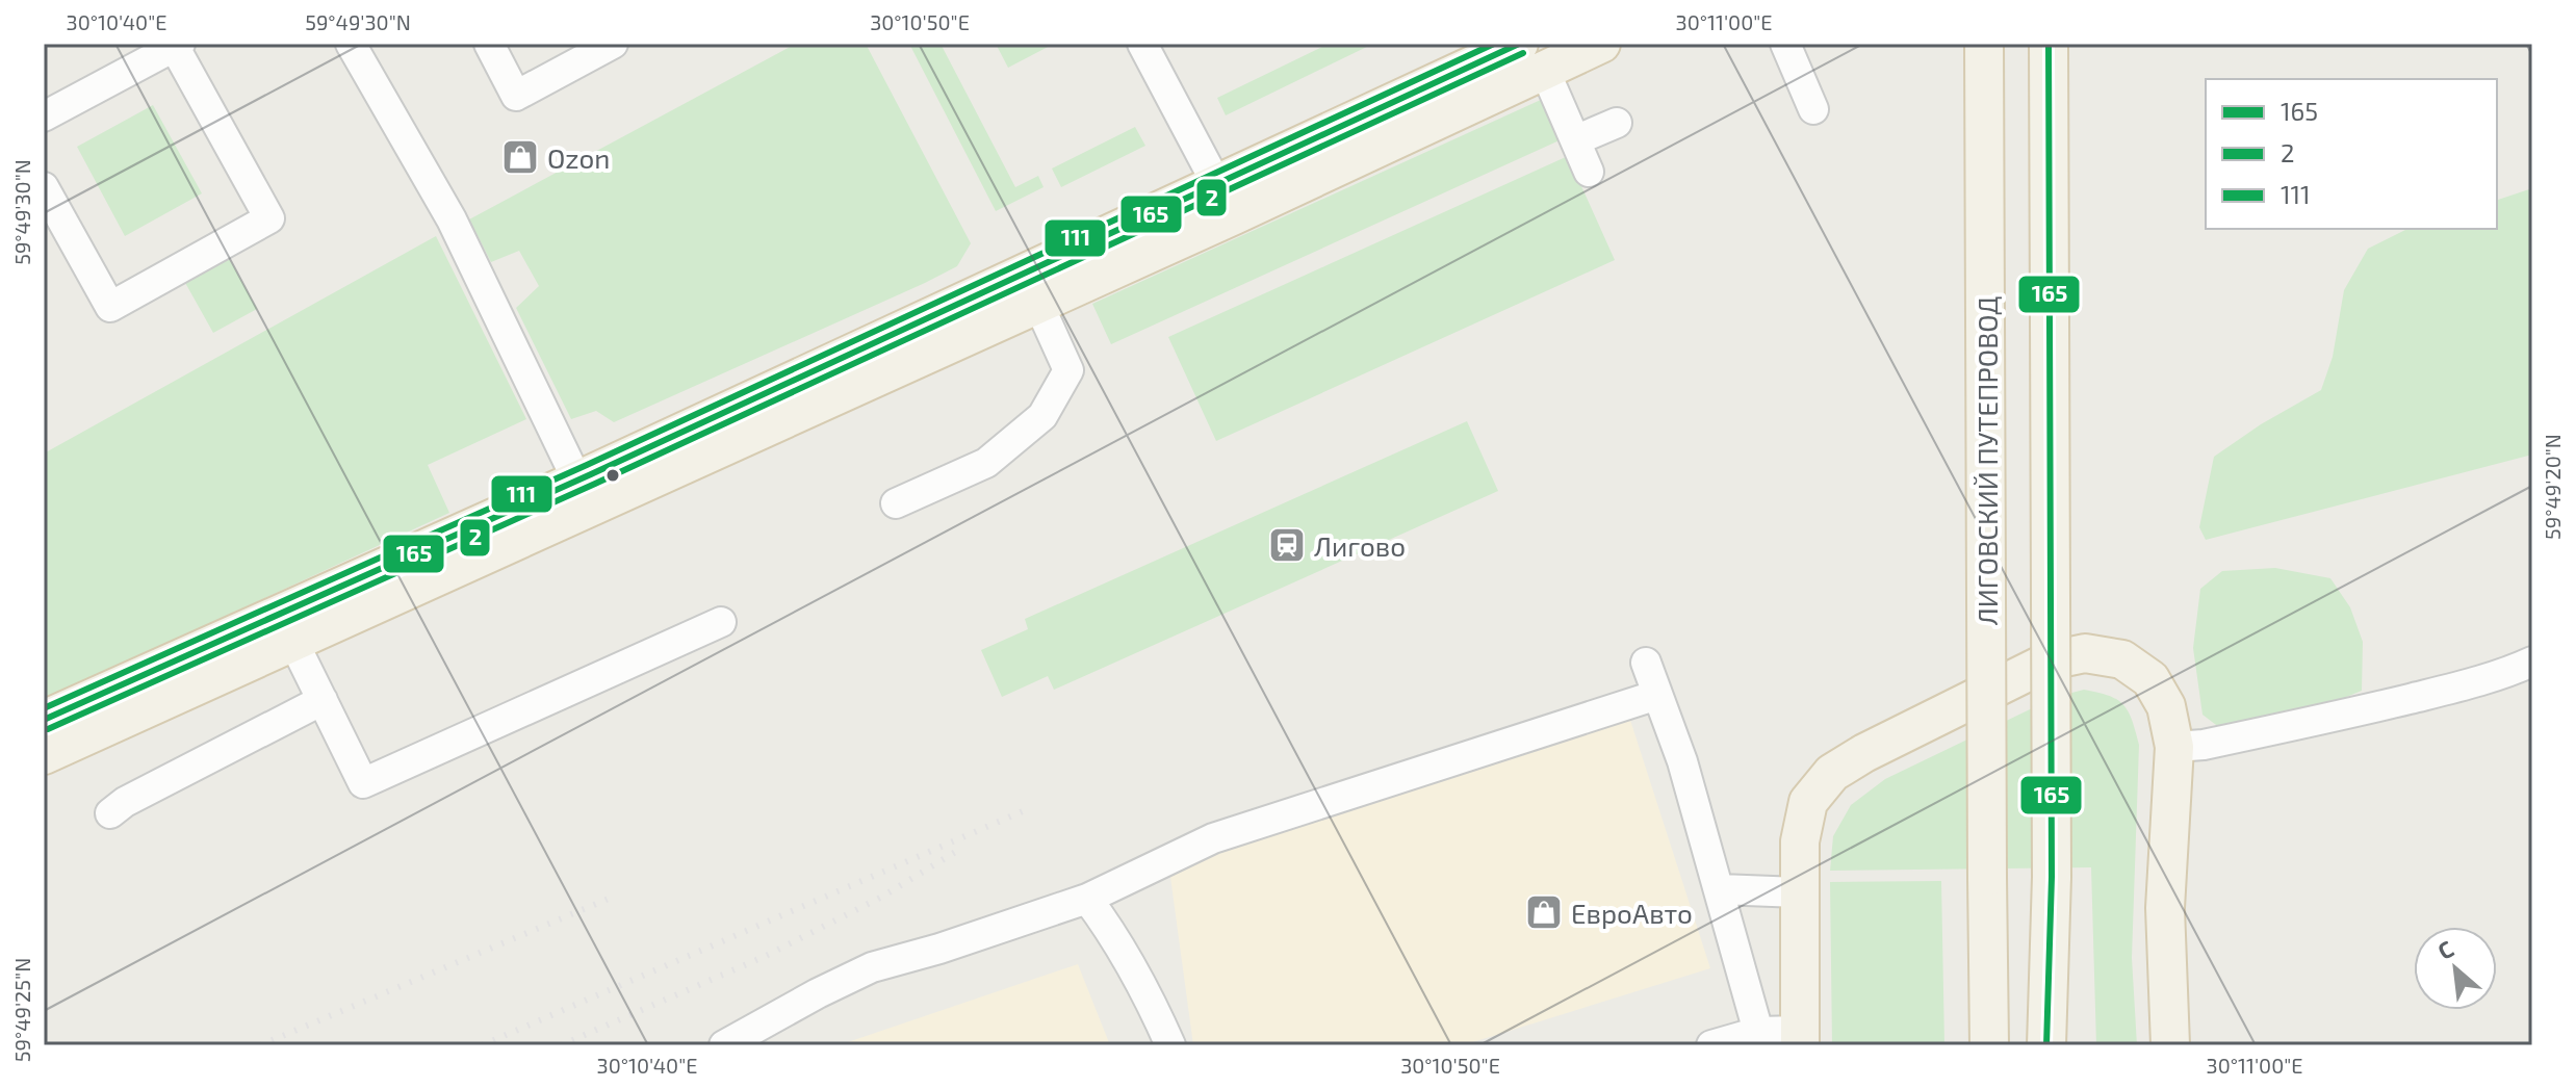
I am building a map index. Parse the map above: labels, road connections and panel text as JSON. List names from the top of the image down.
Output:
{
  "streets": {
    "main road": ["ЛИГОВСКИЙ ПУТЕПРОВОД"]
  },
  "places": {
    "shop": ["Ozon", "ЕвроАвто"],
    "station": ["Лигово"]
  },
  "lines": ["transit line 165", "transit line 111", "transit line 2"],
  "legend": ["165", "2", "111"],
  "north": "top left",
  "coordinates": [
    "30°10'40\"E",
    "59°49'30\"N",
    "30°10'50\"E",
    "30°11'00\"E",
    "59°49'20\"N",
    "59°49'25\"N"
  ]
}
